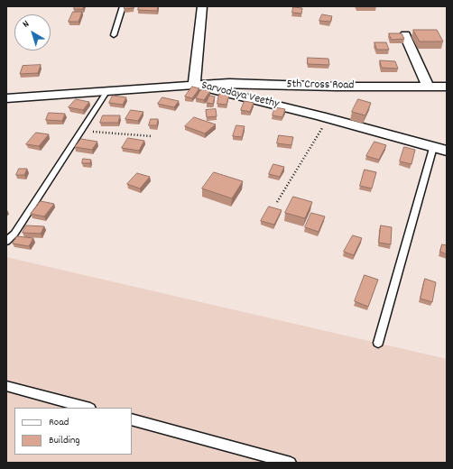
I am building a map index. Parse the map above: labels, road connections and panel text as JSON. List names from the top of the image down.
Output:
{
  "streets": {
    "street": ["5th Cross Road", "Sarvodaya Veethy"]
  },
  "crossings": [
    ["5th Cross Road", "Sarvodaya Veethy"]
  ],
  "legend": ["Road", "Building"],
  "north": "top left"
}
